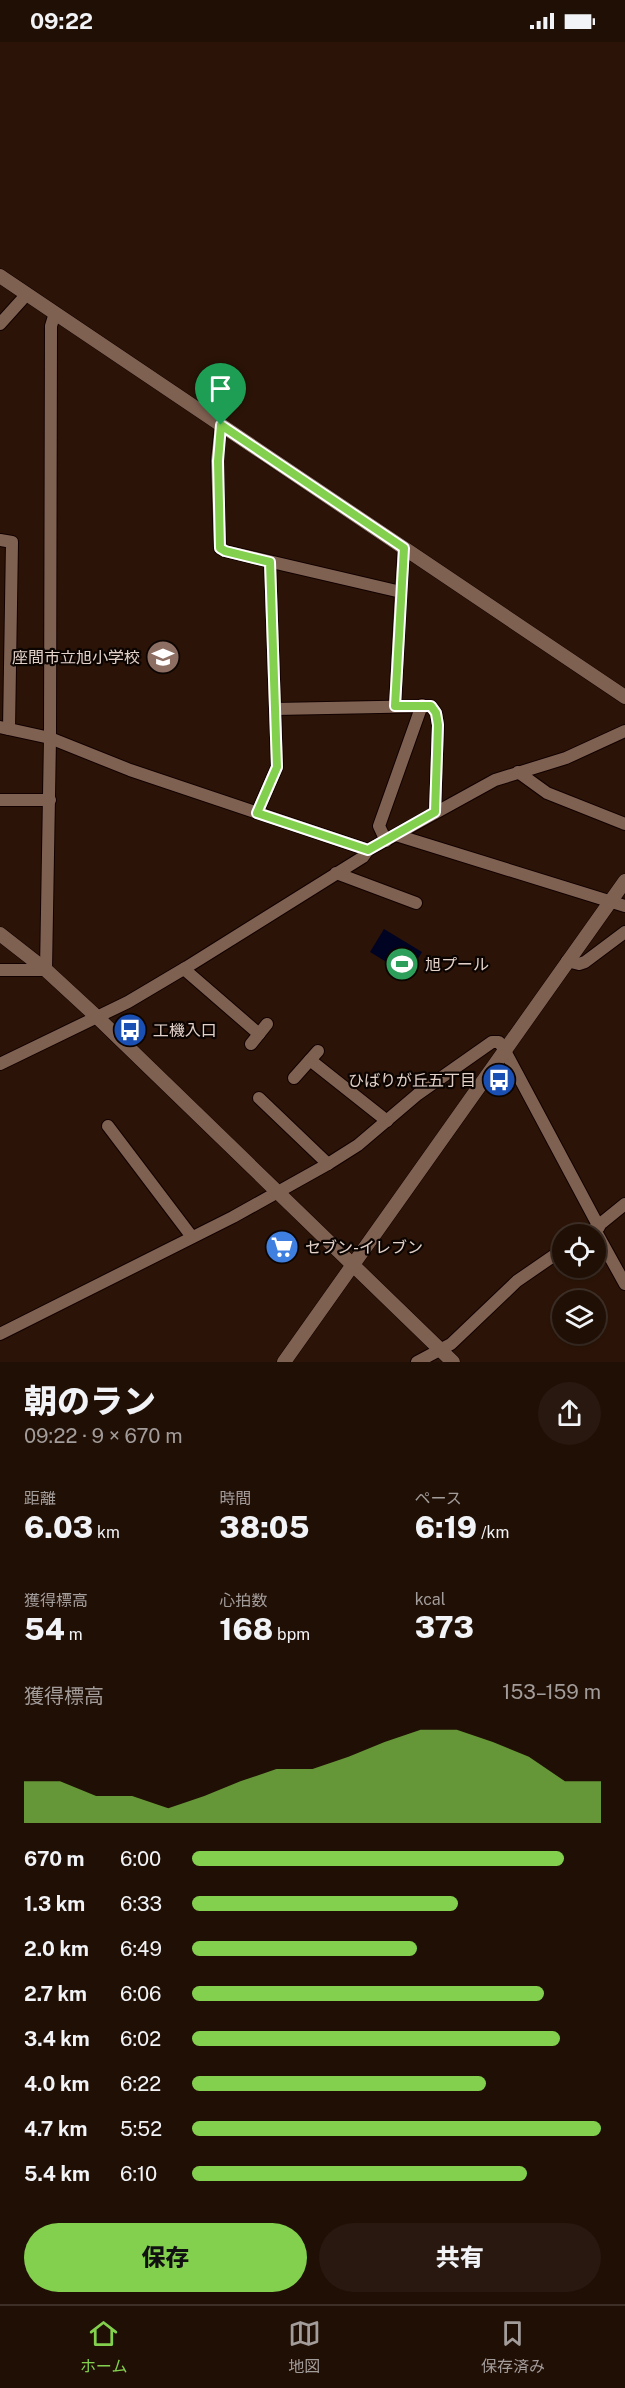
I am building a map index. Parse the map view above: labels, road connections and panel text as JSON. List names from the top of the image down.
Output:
{
  "places": {
    "school or university": ["座間市立旭小学校"],
    "sports": ["旭プール"],
    "bus stop": ["工機入口", "ひばりが丘五丁目"],
    "supermarket": ["セブン-イレブン"]
  },
  "page": {
    "status": "09:22",
    "heading": ["朝のラン", "09:22 · 9 × 670 m"],
    "stats": [
      ["距離", "6.03 km"],
      ["時間", "38:05"],
      ["ペース", "6:19 /km"],
      ["獲得標高", "54 m"],
      ["心拍数", "168 bpm"],
      ["kcal", "373"]
    ],
    "chart": ["獲得標高", "153–159 m"],
    "list": [
      {
        "name": "670 m",
        "note": "6:00"
      },
      {
        "name": "1.3 km",
        "note": "6:33"
      },
      {
        "name": "2.0 km",
        "note": "6:49"
      },
      {
        "name": "2.7 km",
        "note": "6:06"
      },
      {
        "name": "3.4 km",
        "note": "6:02"
      },
      {
        "name": "4.0 km",
        "note": "6:22"
      },
      {
        "name": "4.7 km",
        "note": "5:52"
      },
      {
        "name": "5.4 km",
        "note": "6:10"
      }
    ],
    "buttons": ["保存", "共有"],
    "tabs": ["ホーム", "地図", "保存済み"]
  }
}
